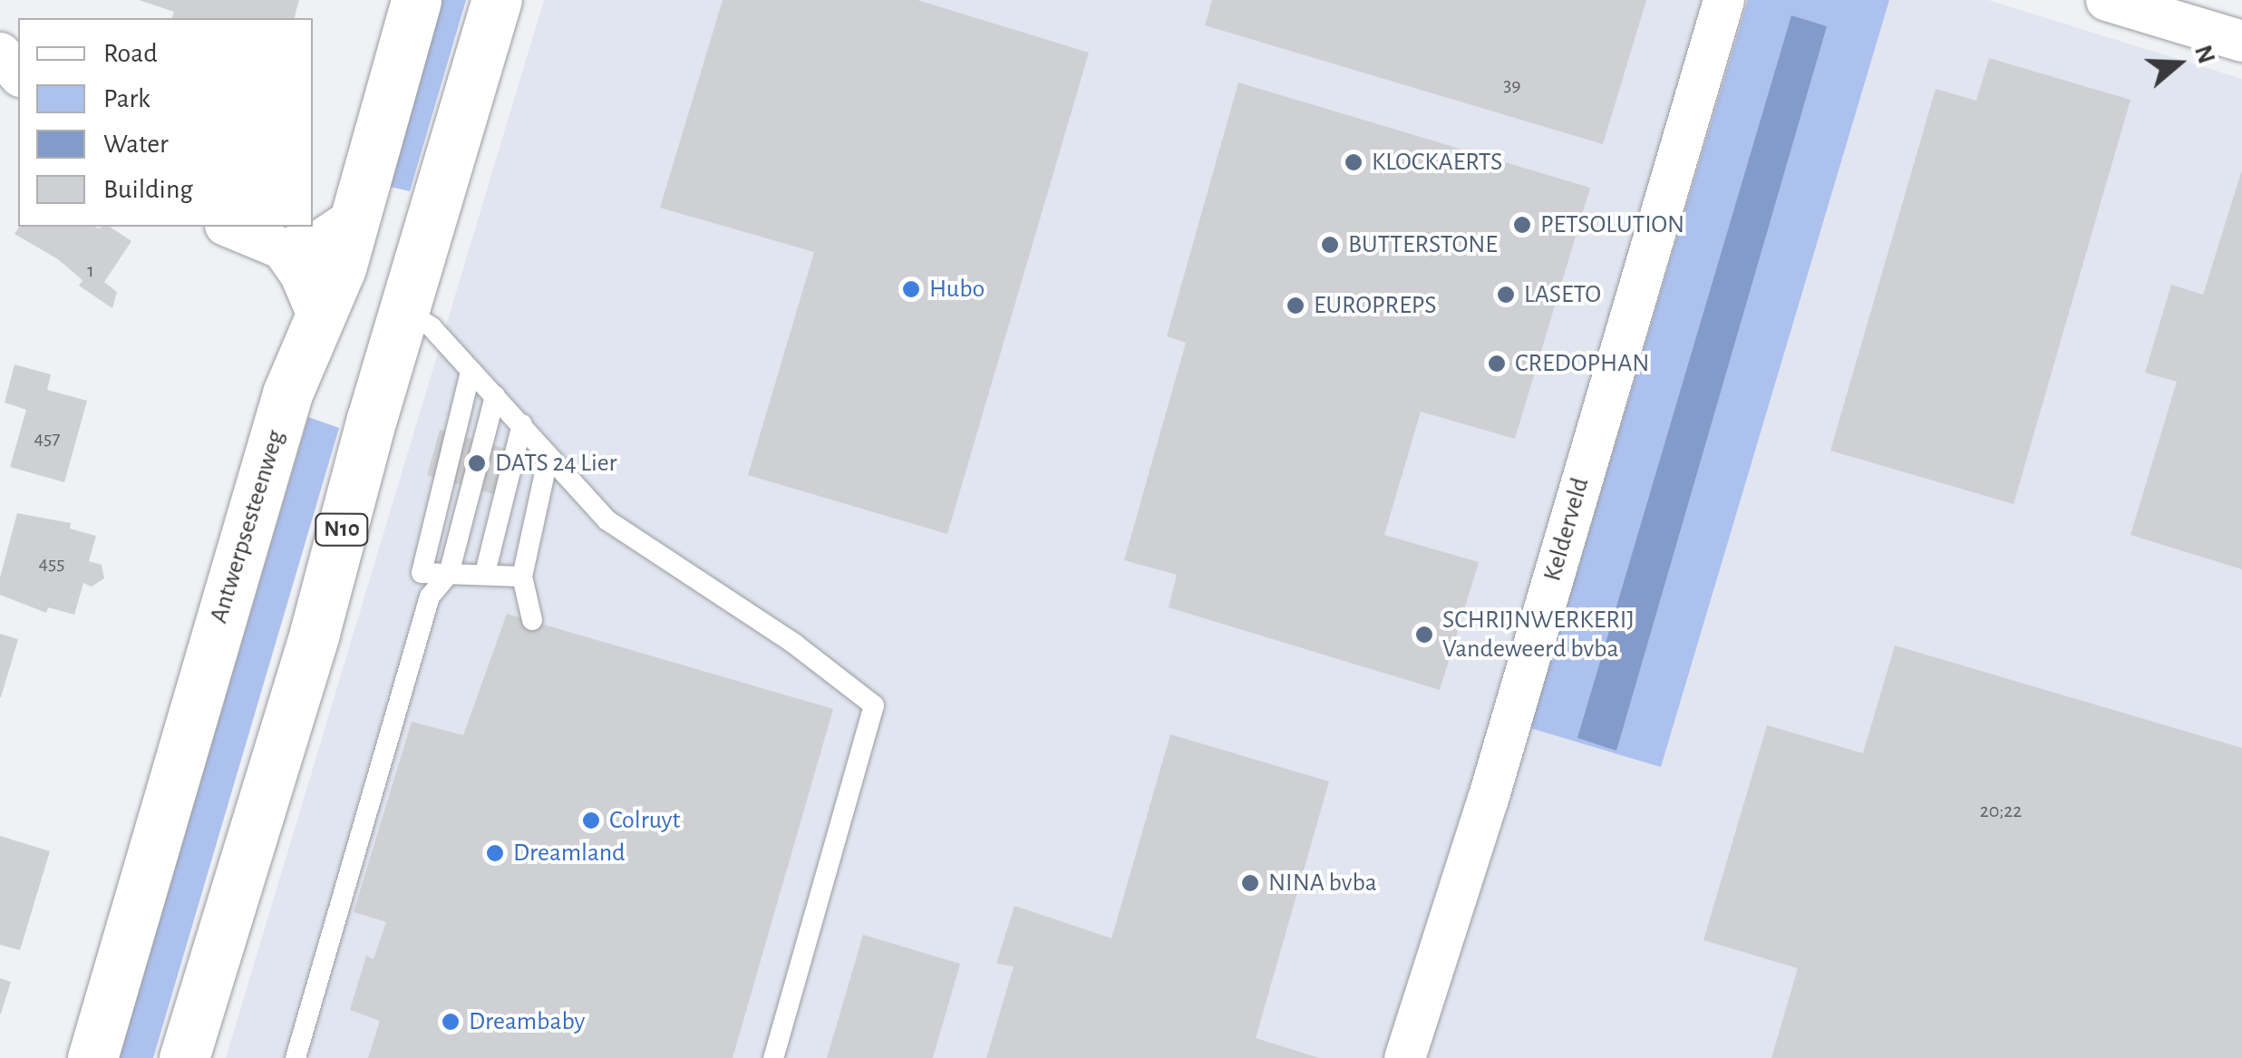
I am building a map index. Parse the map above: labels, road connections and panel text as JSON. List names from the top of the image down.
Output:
{
  "streets": {
    "main road": ["Antwerpsesteenweg", "N10"],
    "street": ["Kelderveld"]
  },
  "places": [
    "KLOCKAERTS",
    "PETSOLUTION",
    "BUTTERSTONE",
    "Hubo",
    "LASETO",
    "EUROPREPS",
    "CREDOPHAN",
    "DATS 24 Lier",
    "SCHRIJNWERKERIJ Vandeweerd bvba",
    "Colruyt",
    "Dreamland",
    "NINA bvba",
    "Dreambaby"
  ],
  "house_numbers": [
    "39",
    "1",
    "457",
    "455",
    "20;22"
  ],
  "legend": [
    "Road",
    "Park",
    "Water",
    "Building"
  ],
  "north": "right"
}
